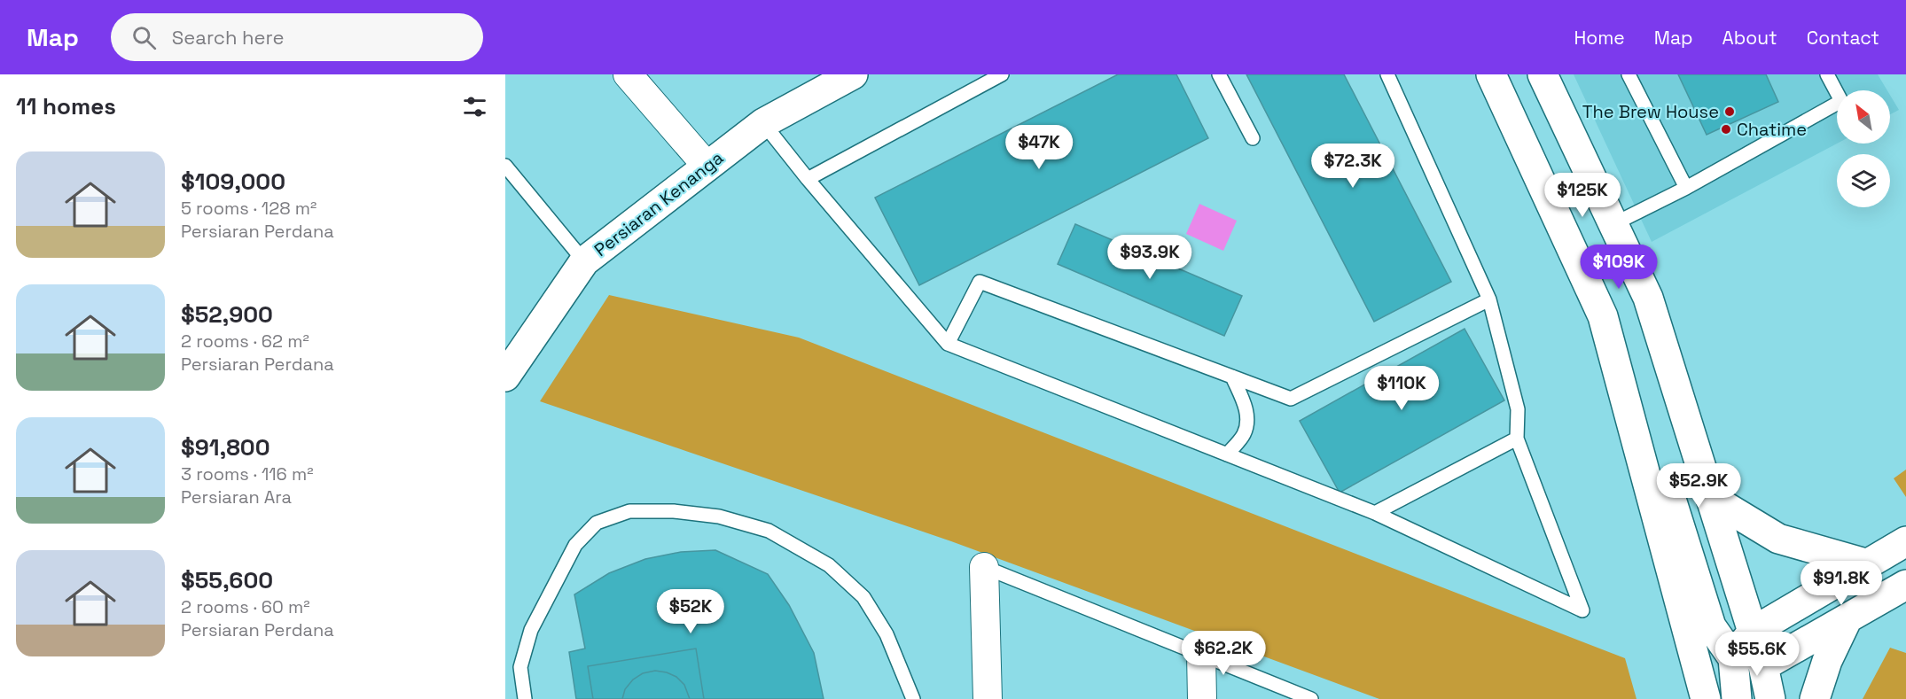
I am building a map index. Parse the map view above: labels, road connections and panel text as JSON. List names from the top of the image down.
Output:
{
  "streets": {
    "main road": ["Persiaran Kenanga"]
  },
  "places": ["The Brew House", "Chatime"],
  "north": "top left",
  "page": {
    "header": "Map",
    "search": "Search here",
    "nav": [
      "Home",
      "Map",
      "About",
      "Contact"
    ],
    "heading": "11 homes",
    "price": [
      "$47K",
      "$72.3K",
      "$125K",
      "$93.9K",
      "$109K",
      "$110K",
      "$52.9K",
      "$91.8K",
      "$52K",
      "$62.2K",
      "$55.6K"
    ],
    "list": [
      {
        "name": "$109,000",
        "note": "5 rooms · 128 m² · Persiaran Perdana"
      },
      {
        "name": "$52,900",
        "note": "2 rooms · 62 m² · Persiaran Perdana"
      },
      {
        "name": "$91,800",
        "note": "3 rooms · 116 m² · Persiaran Ara"
      },
      {
        "name": "$55,600",
        "note": "2 rooms · 60 m² · Persiaran Perdana"
      }
    ]
  }
}
